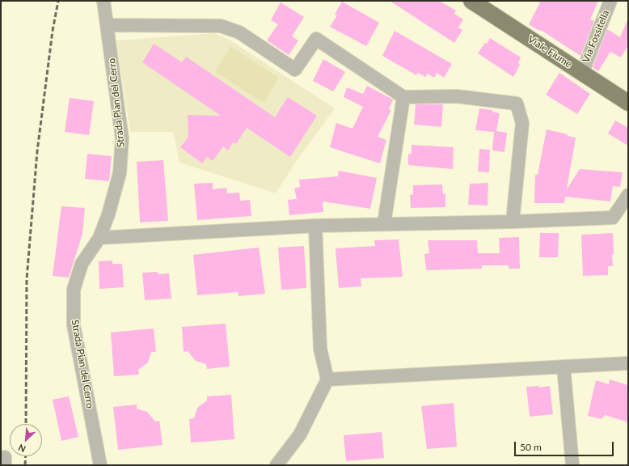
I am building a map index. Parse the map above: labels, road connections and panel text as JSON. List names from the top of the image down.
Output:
{
  "streets": {
    "main road": ["Viale Fiume"],
    "street": ["Via Fossitella", "Strada Pian del Cerro"]
  },
  "crossings": [
    ["Via Fossitella", "Viale Fiume"]
  ],
  "scale_bar": "50 m",
  "north": "bottom left"
}
